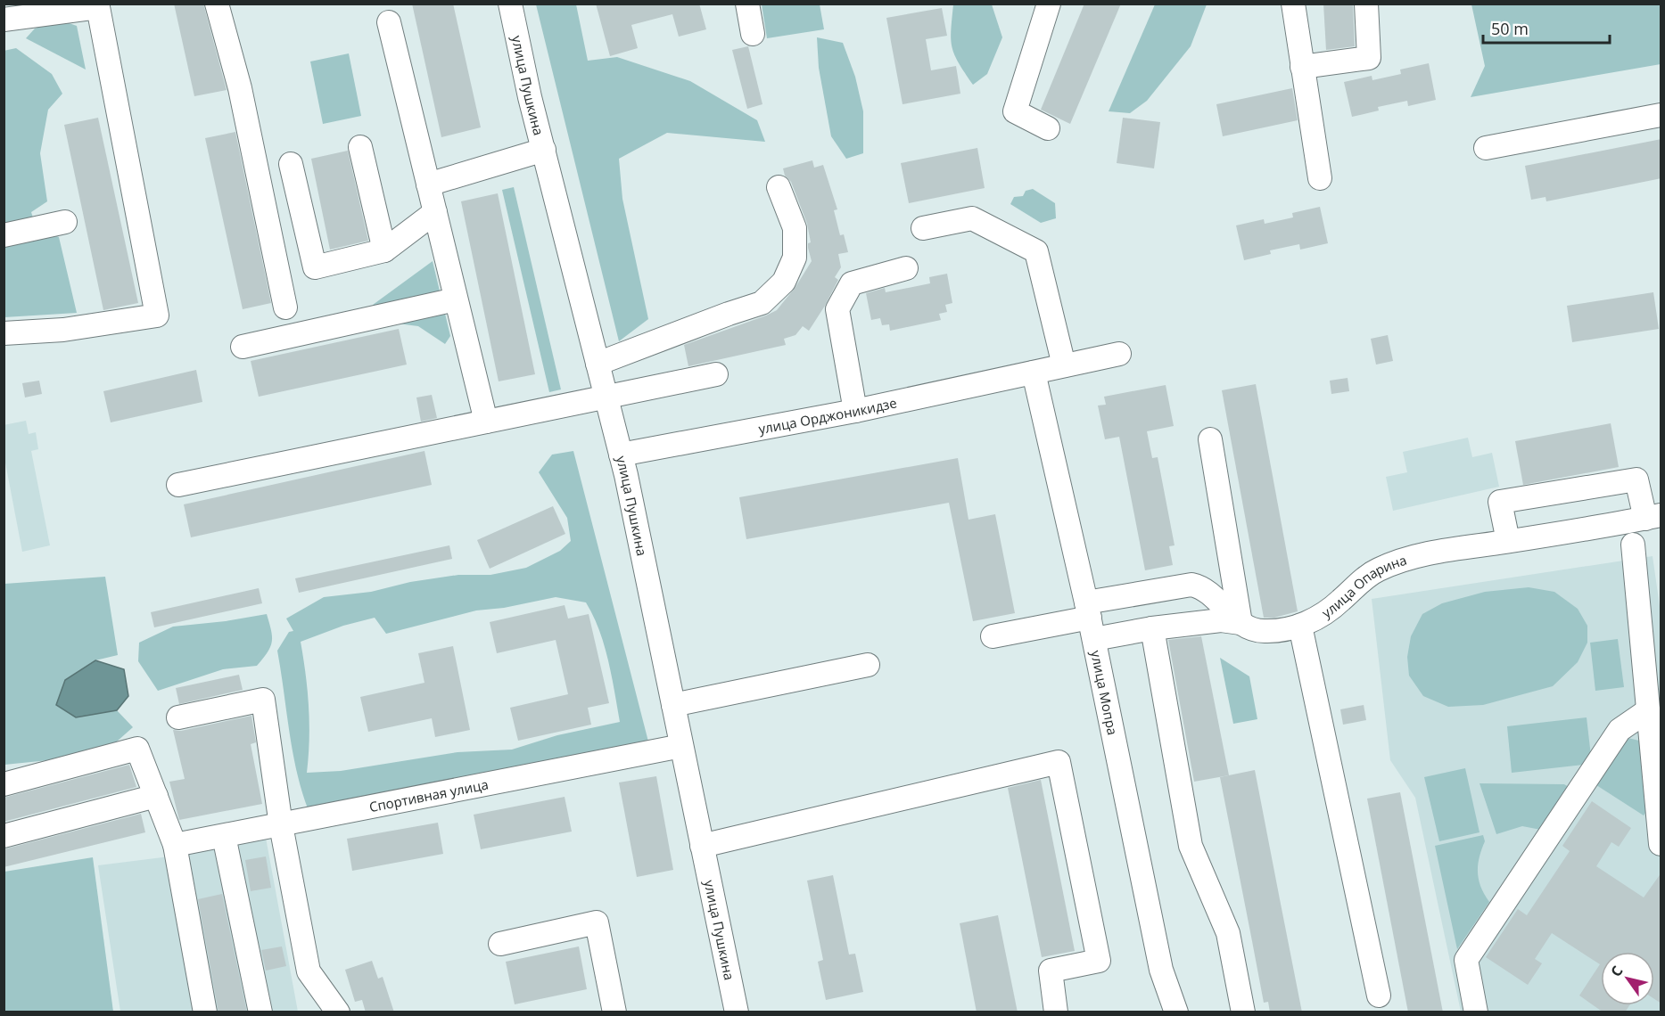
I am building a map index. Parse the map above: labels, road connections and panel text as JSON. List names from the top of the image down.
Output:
{
  "streets": {
    "street": [
      "улица Пушкина",
      "улица Орджоникидзе",
      "улица Опарина",
      "улица Мопра",
      "Спортивная улица"
    ]
  },
  "crossings": [
    ["улица Пушкина", "улица Орджоникидзе"],
    ["улица Пушкина", "Спортивная улица"],
    ["улица Орджоникидзе", "улица Мопра"],
    ["улица Опарина", "улица Мопра"]
  ],
  "scale_bar": "50 m",
  "north": "top left"
}
